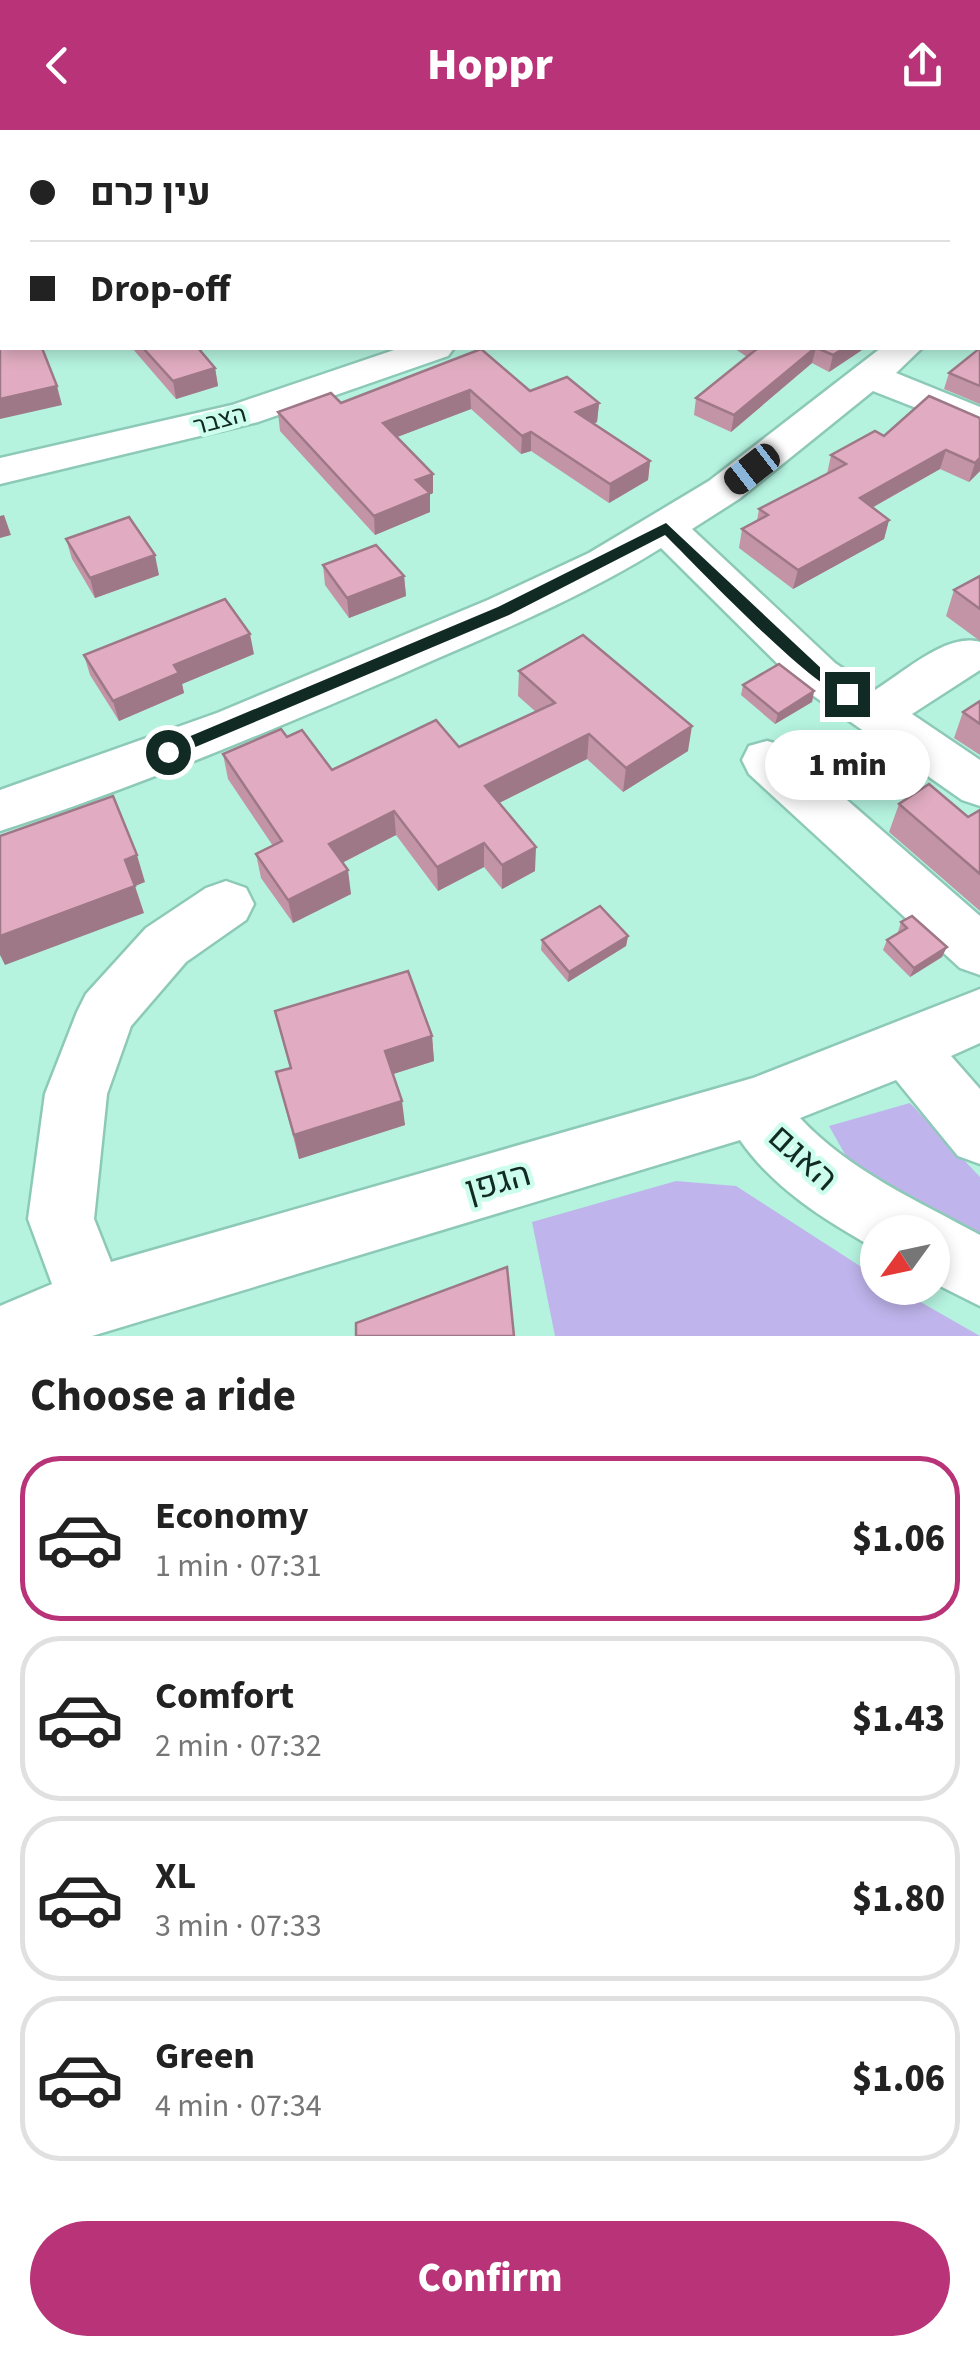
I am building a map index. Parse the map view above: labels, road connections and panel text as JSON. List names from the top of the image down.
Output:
{
  "streets": {
    "street": ["הצבר", "האגם", "הגפן"]
  },
  "crossings": [
    ["האגם", "הגפן"]
  ],
  "north": "bottom left",
  "page": {
    "header": "Hoppr",
    "banner": ["עין כרם", "Drop-off"],
    "bubble": "1 min",
    "heading": "Choose a ride",
    "list": [
      {
        "name": "Economy",
        "note": "1 min · 07:31",
        "value": "$1.06"
      },
      {
        "name": "Comfort",
        "note": "2 min · 07:32",
        "value": "$1.43"
      },
      {
        "name": "XL",
        "note": "3 min · 07:33",
        "value": "$1.80"
      },
      {
        "name": "Green",
        "note": "4 min · 07:34",
        "value": "$1.06"
      }
    ],
    "buttons": "Confirm"
  }
}
